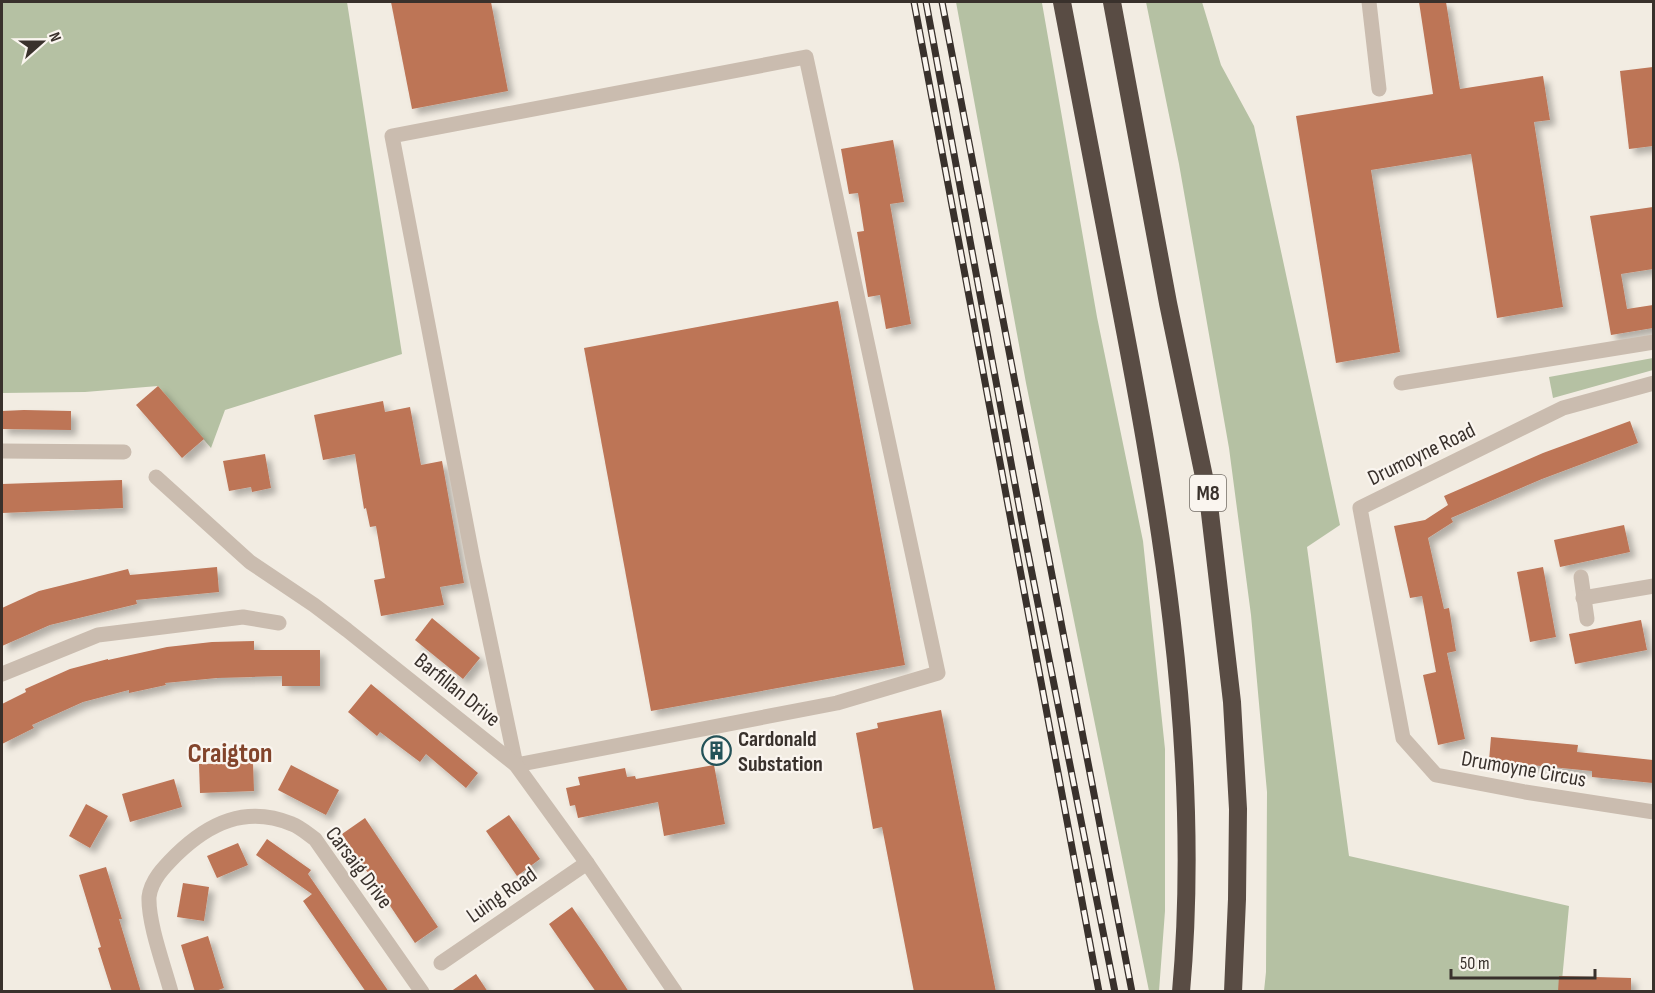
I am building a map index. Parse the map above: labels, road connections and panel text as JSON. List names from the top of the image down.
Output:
{
  "streets": {
    "highway": ["M8"],
    "street": [
      "Drumoyne Road",
      "Barfillan Drive",
      "Drumoyne Circus",
      "Carsaig Drive",
      "Luing Road"
    ]
  },
  "crossings": [
    ["Drumoyne Road", "Drumoyne Circus"],
    ["Barfillan Drive", "Luing Road"]
  ],
  "districts": ["Craigton"],
  "places": {
    "building": ["Cardonald Substation"]
  },
  "scale_bar": "50 m",
  "north": "right"
}
